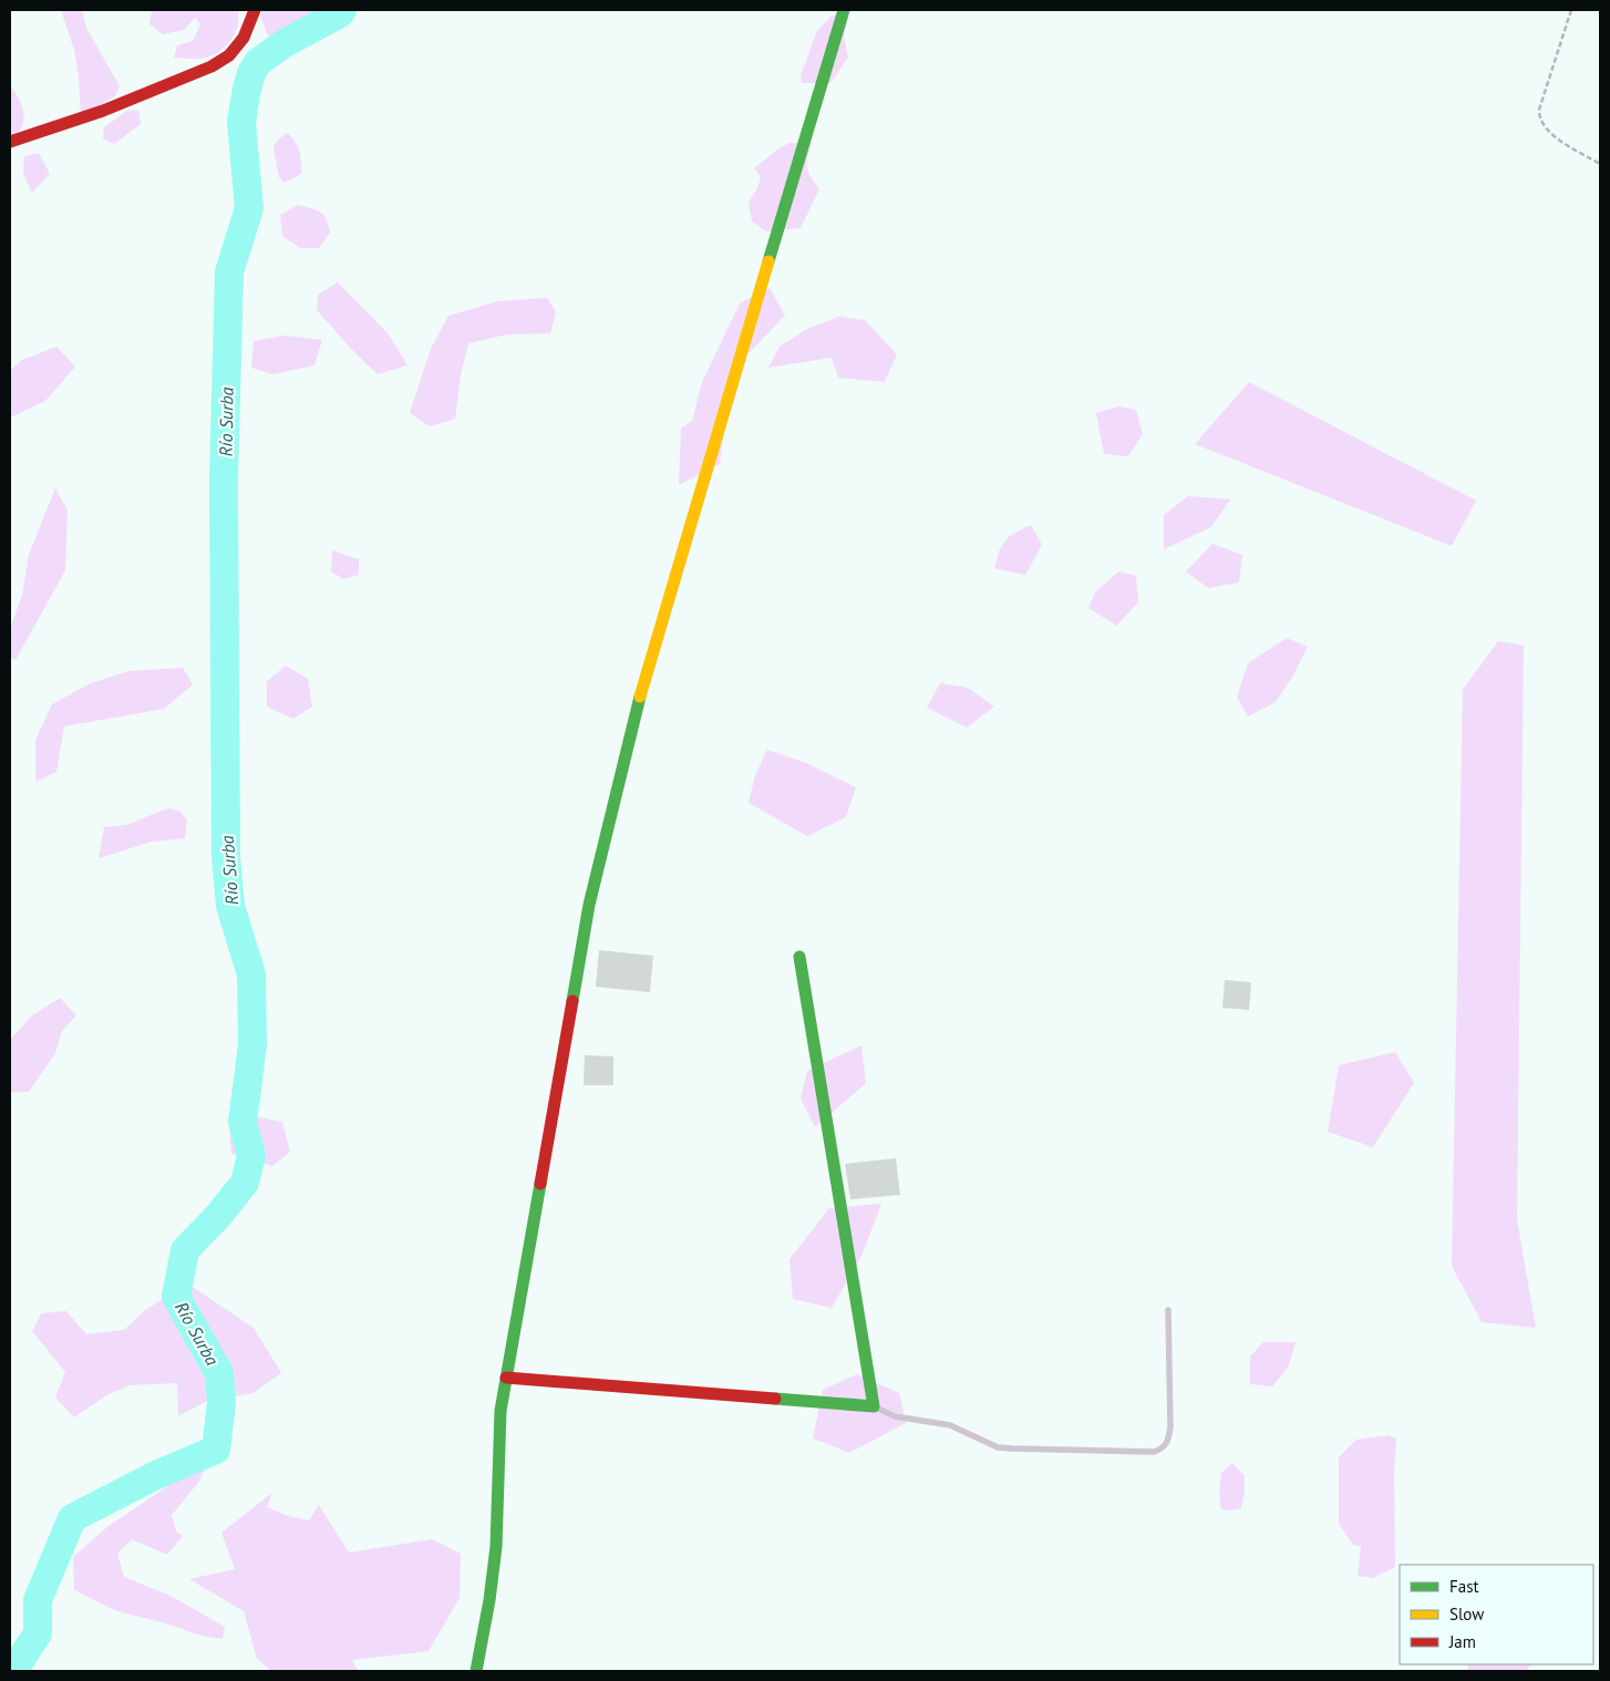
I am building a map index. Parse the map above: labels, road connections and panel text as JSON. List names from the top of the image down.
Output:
{
  "water": ["Río Surba"],
  "legend": ["Fast", "Slow", "Jam"]
}
